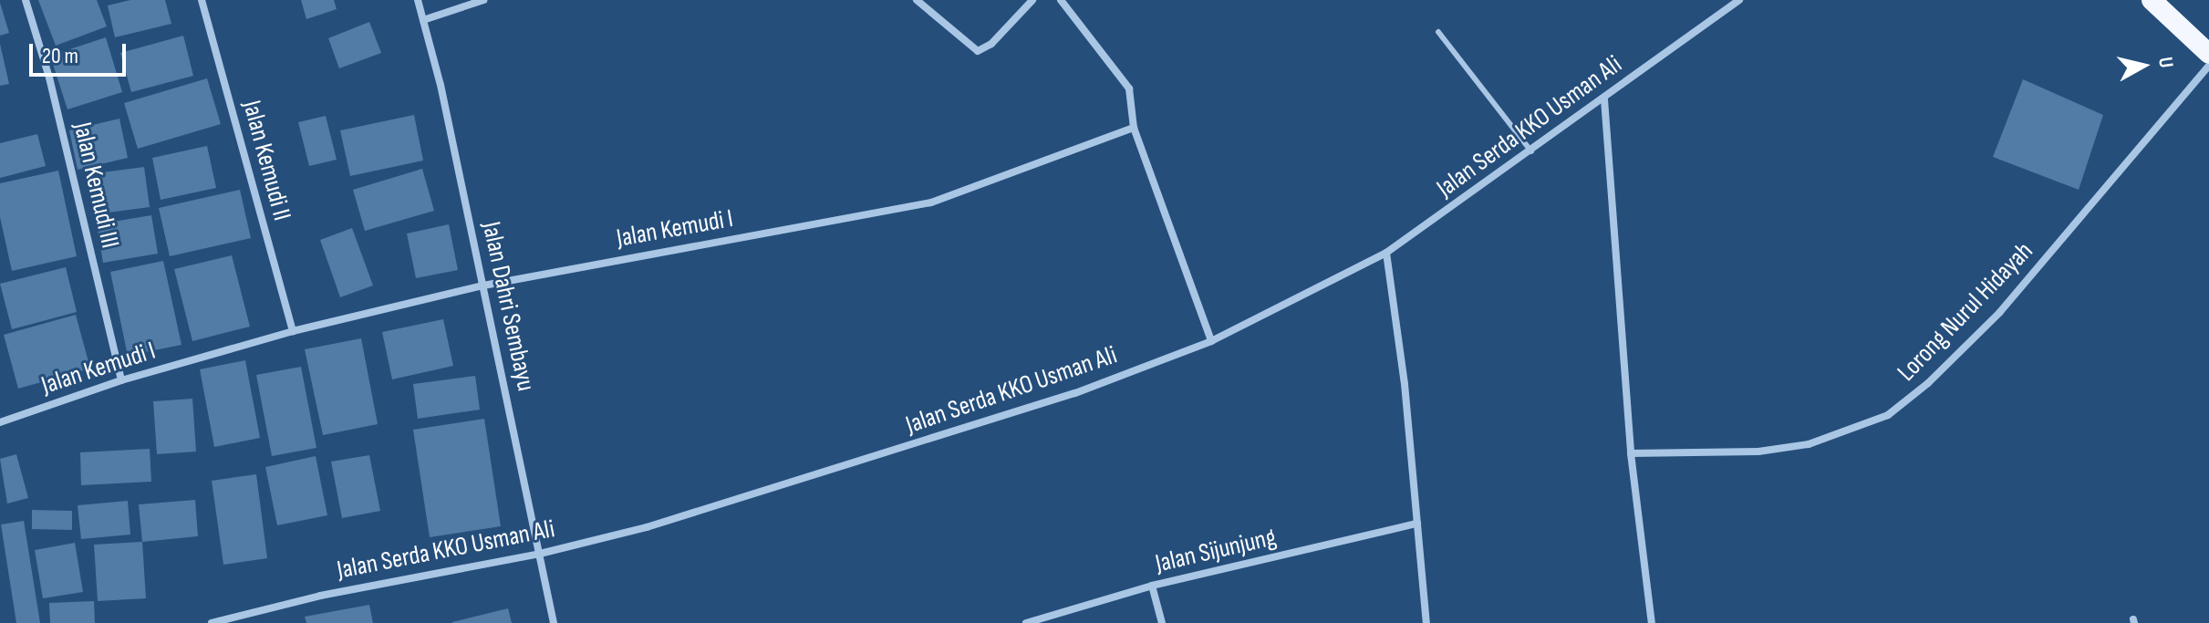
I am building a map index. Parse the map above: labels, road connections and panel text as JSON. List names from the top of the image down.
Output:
{
  "streets": {
    "street": [
      "Jalan Serda KKO Usman Ali",
      "Jalan Kemudi II",
      "Jalan Kemudi III",
      "Jalan Kemudi I",
      "Jalan Dahri Sembayu",
      "Lorong Nurul Hidayah",
      "Jalan Sijunjung"
    ]
  },
  "crossings": [
    ["Jalan Serda KKO Usman Ali", "Jalan Dahri Sembayu"],
    ["Jalan Kemudi II", "Jalan Kemudi I"],
    ["Jalan Kemudi III", "Jalan Kemudi I"],
    ["Jalan Kemudi I", "Jalan Dahri Sembayu"]
  ],
  "scale_bar": "20 m",
  "north": "right"
}
